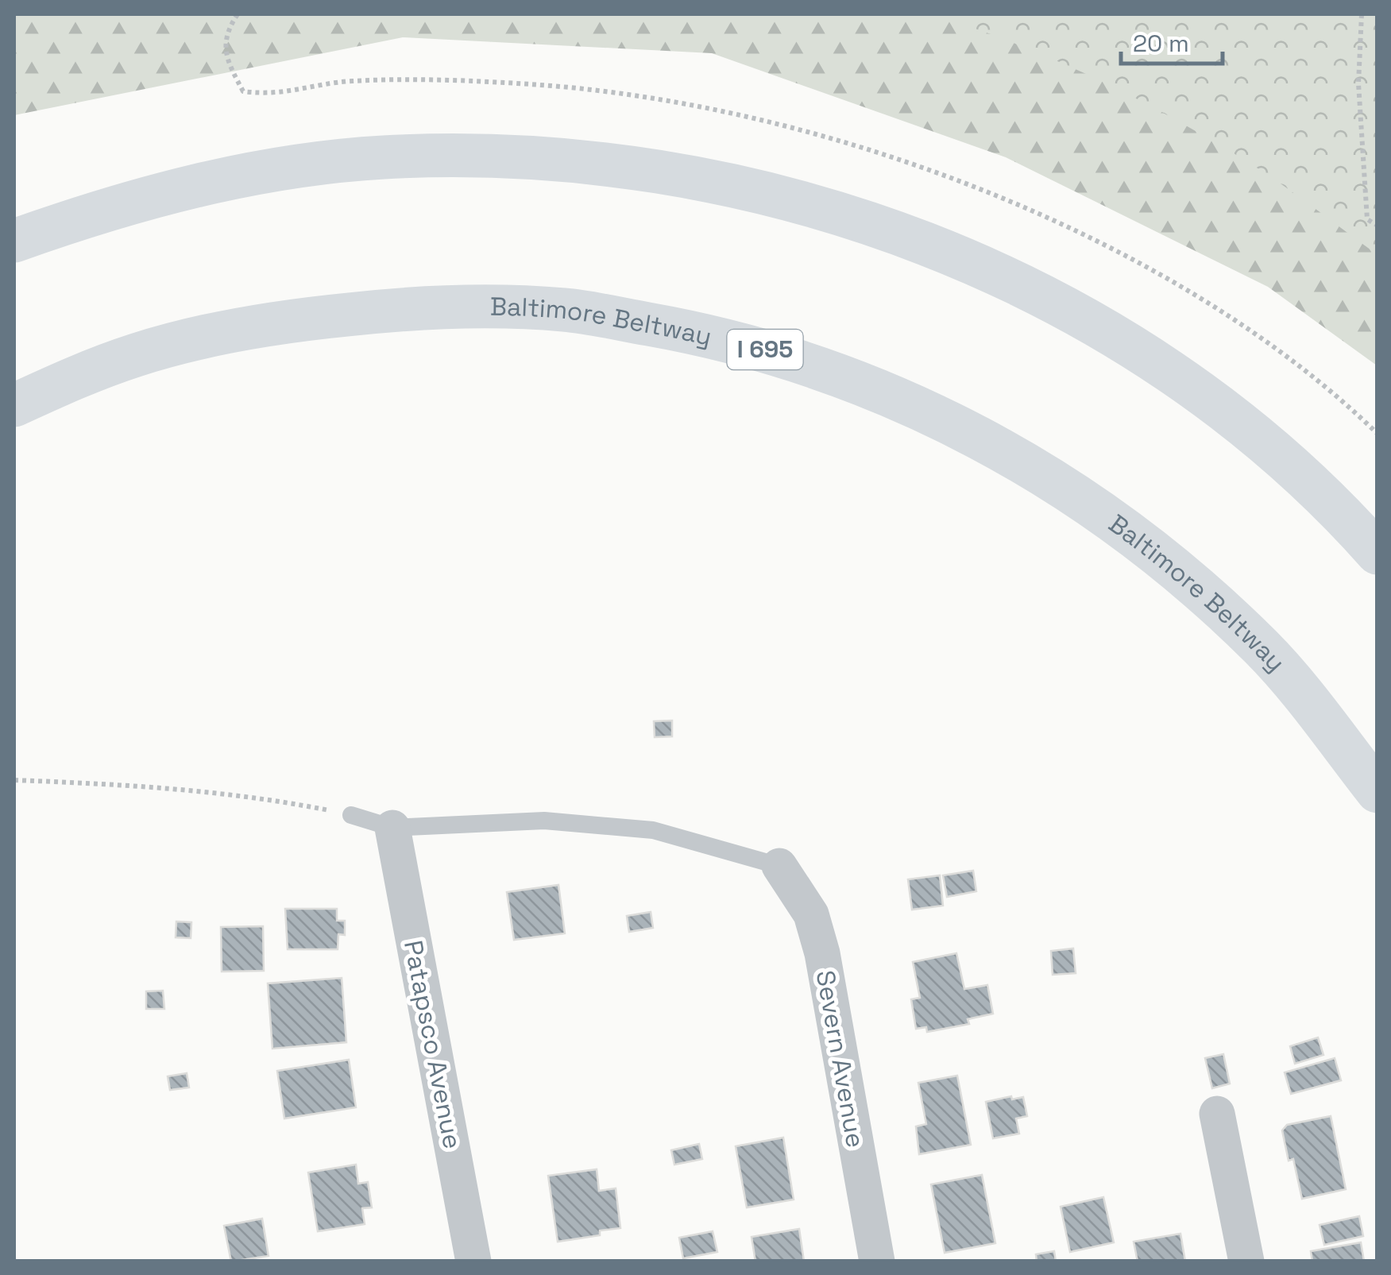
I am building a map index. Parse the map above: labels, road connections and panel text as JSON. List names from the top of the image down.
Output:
{
  "streets": {
    "highway": ["Baltimore Beltway", "I 695"],
    "street": ["Patapsco Avenue", "Severn Avenue"]
  },
  "scale_bar": "20 m"
}
